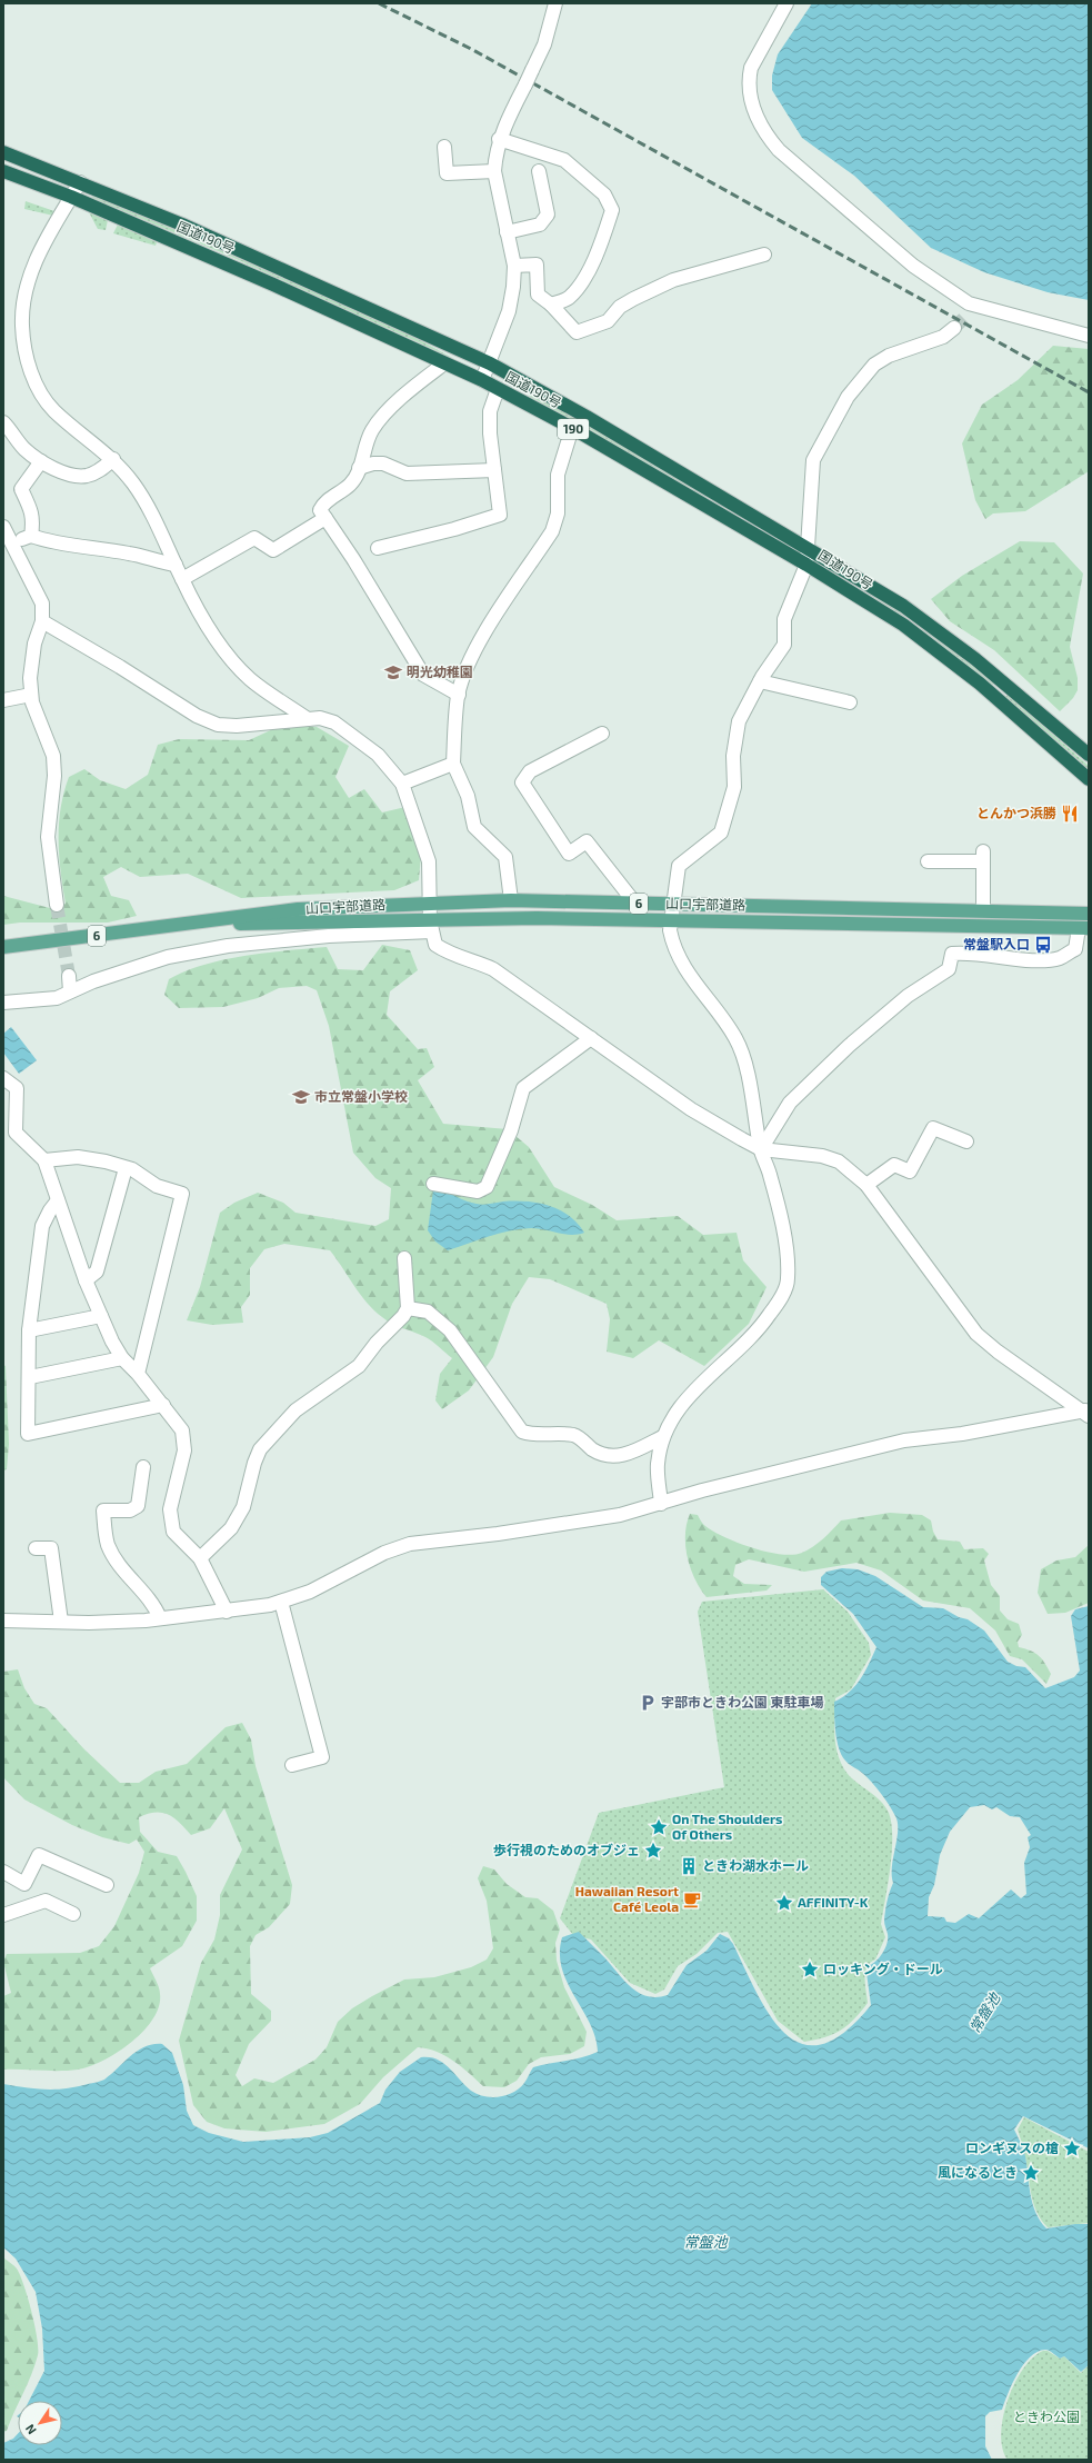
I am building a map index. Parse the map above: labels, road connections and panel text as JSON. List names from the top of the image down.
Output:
{
  "streets": {
    "highway": ["国道190号", "190"],
    "main road": ["6", "山口宇部道路"]
  },
  "water": ["常盤池"],
  "parks": ["ときわ公園"],
  "places": {
    "school or university": ["明光幼稚園", "市立常盤小学校"],
    "restaurant": ["とんかつ浜勝"],
    "bus stop": ["常盤駅入口"],
    "parking": ["宇部市ときわ公園 東駐車場"],
    "place": [
      "On The Shoulders Of Others",
      "歩行視のためのオブジェ",
      "AFFINITY-K",
      "ロッキング・ドール",
      "ロンギヌスの槍",
      "風になるとき"
    ],
    "building": ["ときわ湖水ホール"],
    "cafe": ["Hawaiian Resort Café Leola"]
  },
  "north": "bottom left"
}
